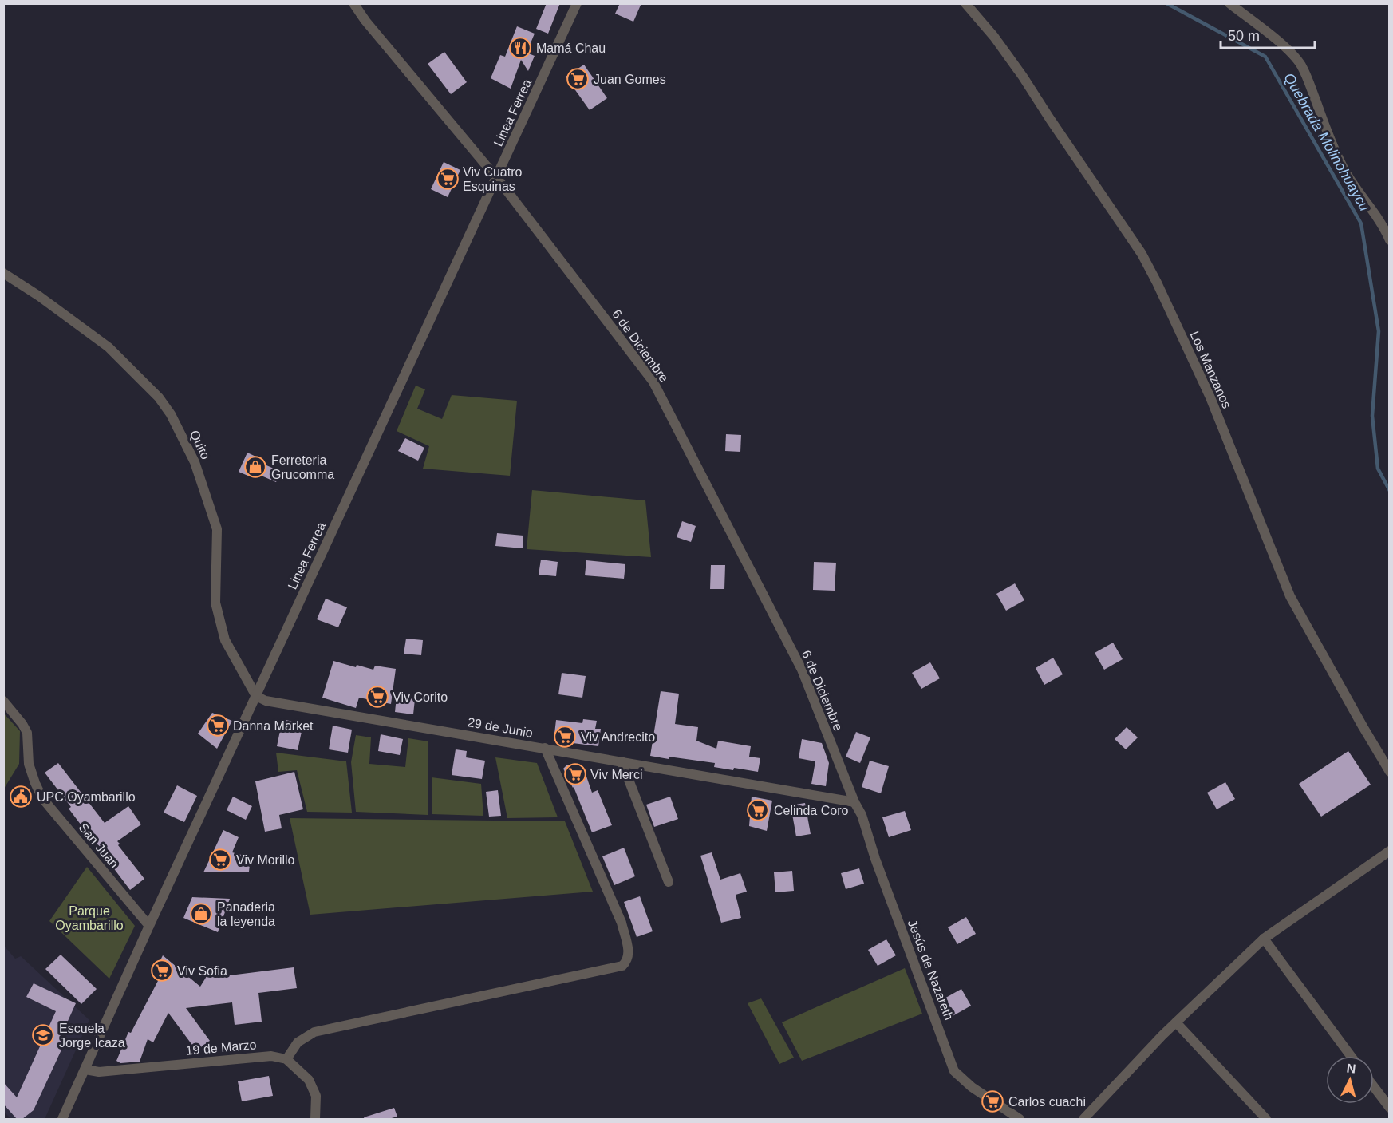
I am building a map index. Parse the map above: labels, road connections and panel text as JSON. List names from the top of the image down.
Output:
{
  "streets": {
    "street": [
      "Linea Ferrea",
      "6 de Diciembre",
      "Los Manzanos",
      "Quito",
      "29 de Junio",
      "San Juan",
      "Jesús de Nazareth",
      "19 de Marzo"
    ]
  },
  "crossings": [
    ["Linea Ferrea", "6 de Diciembre"],
    ["Linea Ferrea", "Quito"],
    ["Linea Ferrea", "29 de Junio"],
    ["Linea Ferrea", "San Juan"],
    ["Linea Ferrea", "19 de Marzo"],
    ["6 de Diciembre", "29 de Junio"],
    ["6 de Diciembre", "Jesús de Nazareth"],
    ["Quito", "29 de Junio"],
    ["29 de Junio", "Jesús de Nazareth"]
  ],
  "water": ["Quebrada Molinohuaycu"],
  "parks": ["Parque Oyambarillo"],
  "places": {
    "restaurant": ["Mamá Chau"],
    "supermarket": [
      "Juan Gomes",
      "Viv Cuatro Esquinas",
      "Viv Corito",
      "Danna Market",
      "Viv Andrecito",
      "Viv Merci",
      "Celinda Coro",
      "Viv Morillo",
      "Viv Sofia",
      "Carlos cuachi"
    ],
    "shop": ["Ferreteria Grucomma", "Panaderia la leyenda"],
    "public building": ["UPC Oyambarillo"],
    "school or university": ["Escuela Jorge Icaza"]
  },
  "scale_bar": "50 m",
  "north": "top"
}
